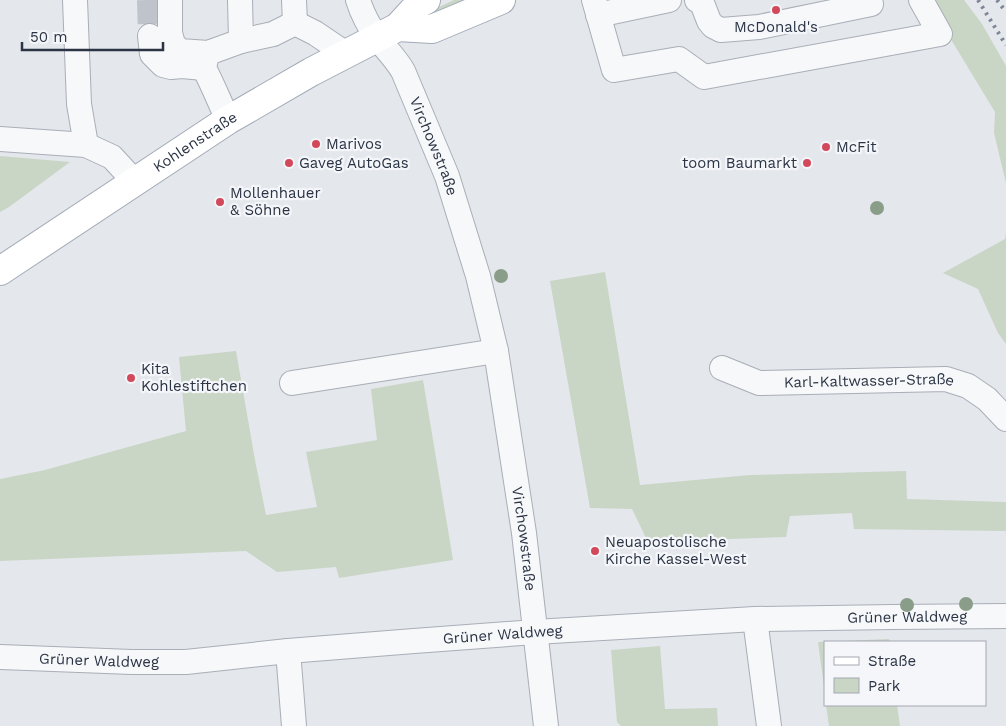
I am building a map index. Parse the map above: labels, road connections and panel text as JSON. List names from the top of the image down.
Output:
{
  "streets": {
    "main road": ["Kohlenstraße"],
    "street": ["Virchowstraße", "Karl-Kaltwasser-Straße", "Grüner Waldweg"]
  },
  "crossings": [
    ["Kohlenstraße", "Virchowstraße"],
    ["Virchowstraße", "Grüner Waldweg"]
  ],
  "places": [
    "McDonald's",
    "Marivos",
    "McFit",
    "Gaveg AutoGas",
    "toom Baumarkt",
    "Mollenhauer & Söhne",
    "Kita Kohlestiftchen",
    "Neuapostolische Kirche Kassel-West"
  ],
  "legend": ["Straße", "Park"],
  "scale_bar": "50 m"
}
